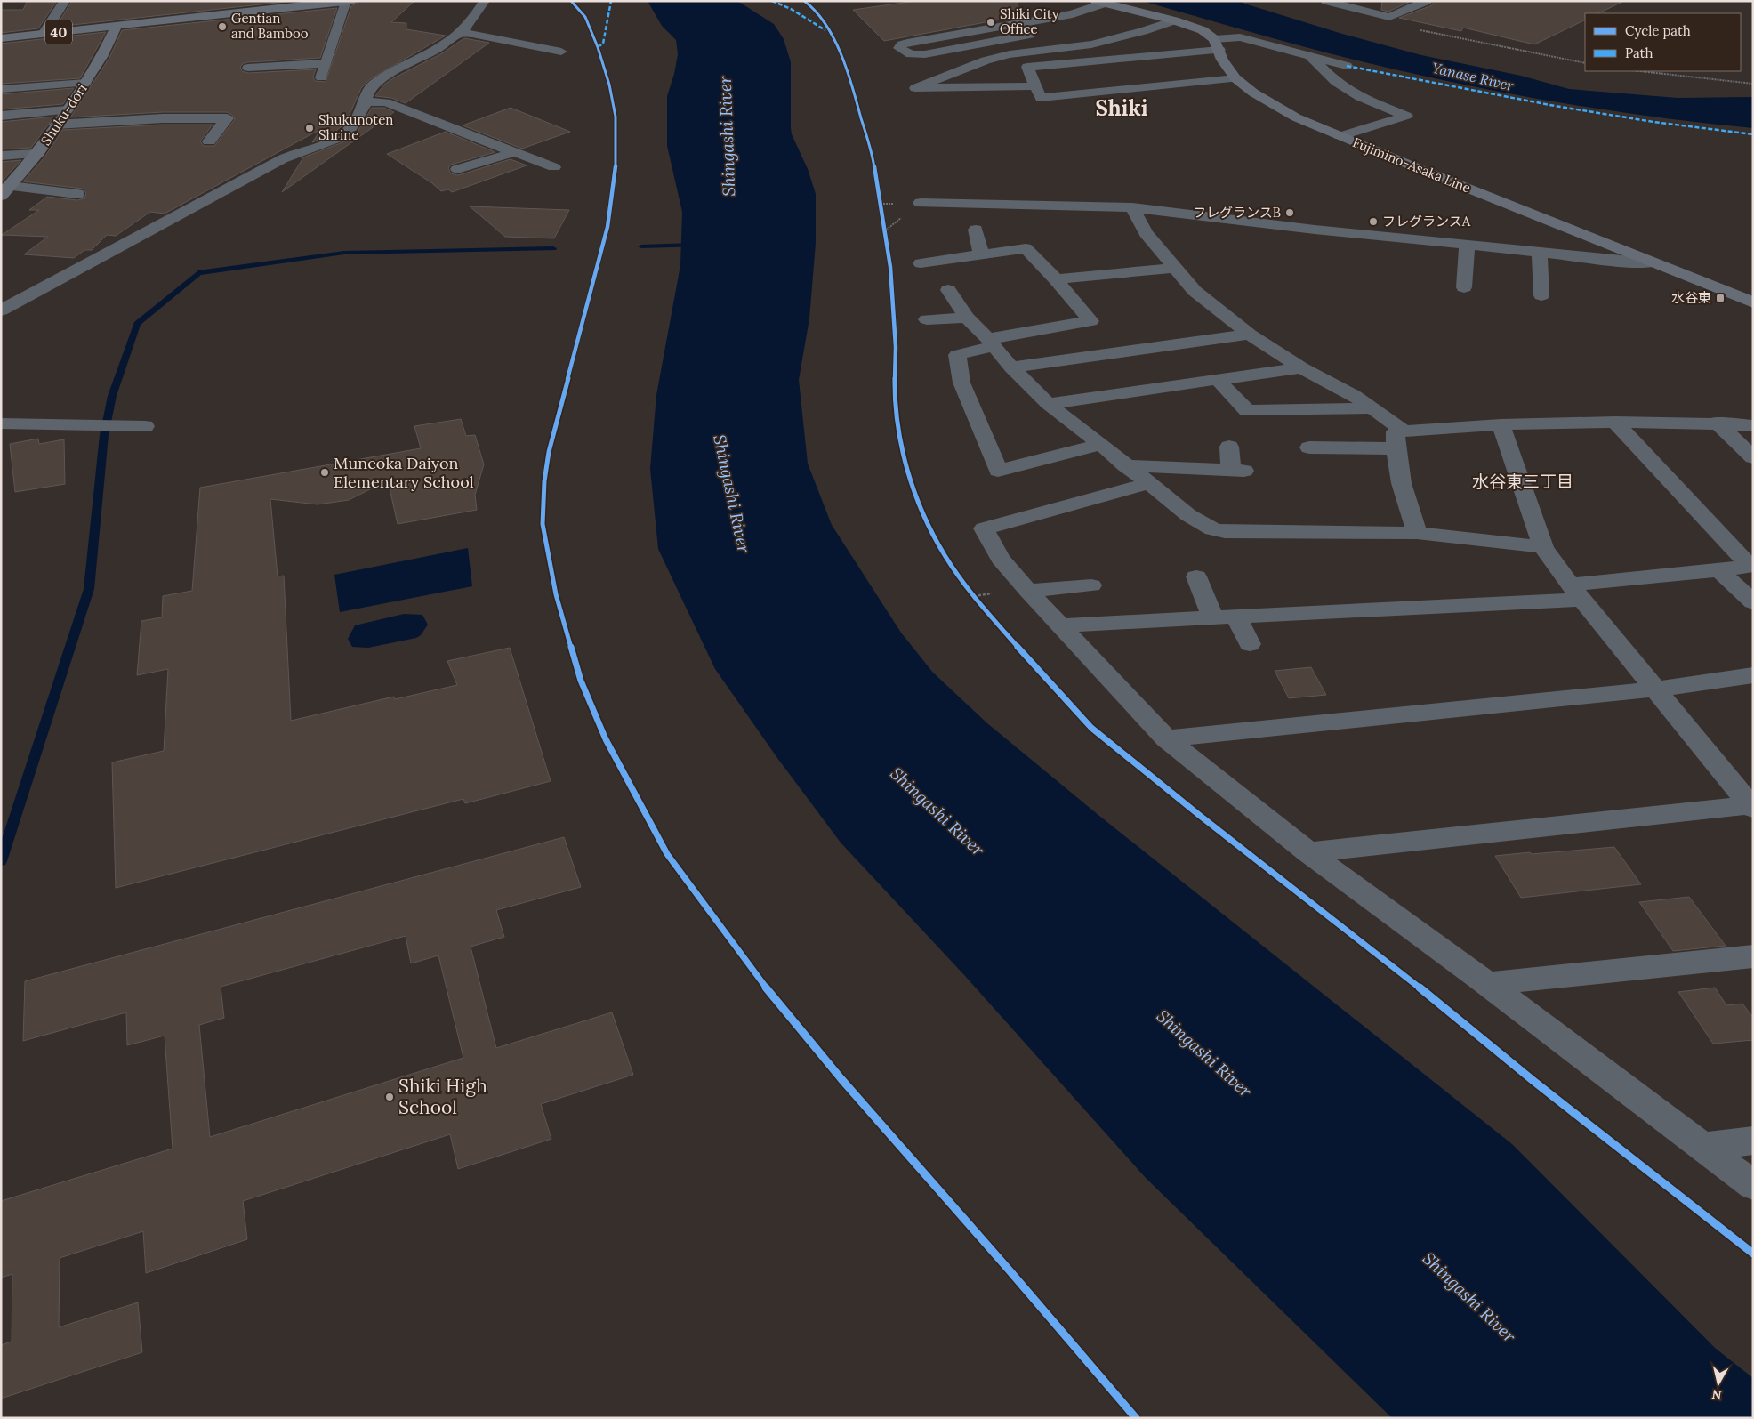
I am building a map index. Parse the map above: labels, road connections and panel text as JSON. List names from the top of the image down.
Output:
{
  "streets": {
    "main road": ["40", "Shuku-dori", "Fujimino-Asaka Line"]
  },
  "crossings": [
    ["40", "Shuku-dori"]
  ],
  "districts": ["Shiki", "水谷東三丁目"],
  "water": ["Yanase River", "Shingashi River"],
  "places": {
    "other": [
      "Shiki City Office",
      "Gentian and Bamboo",
      "Shukunoten Shrine",
      "フレグランスB",
      "フレグランスA",
      "Muneoka Daiyon Elementary School",
      "Shiki High School"
    ],
    "transit": ["水谷東"]
  },
  "legend": ["Cycle path", "Path"],
  "north": "bottom"
}
